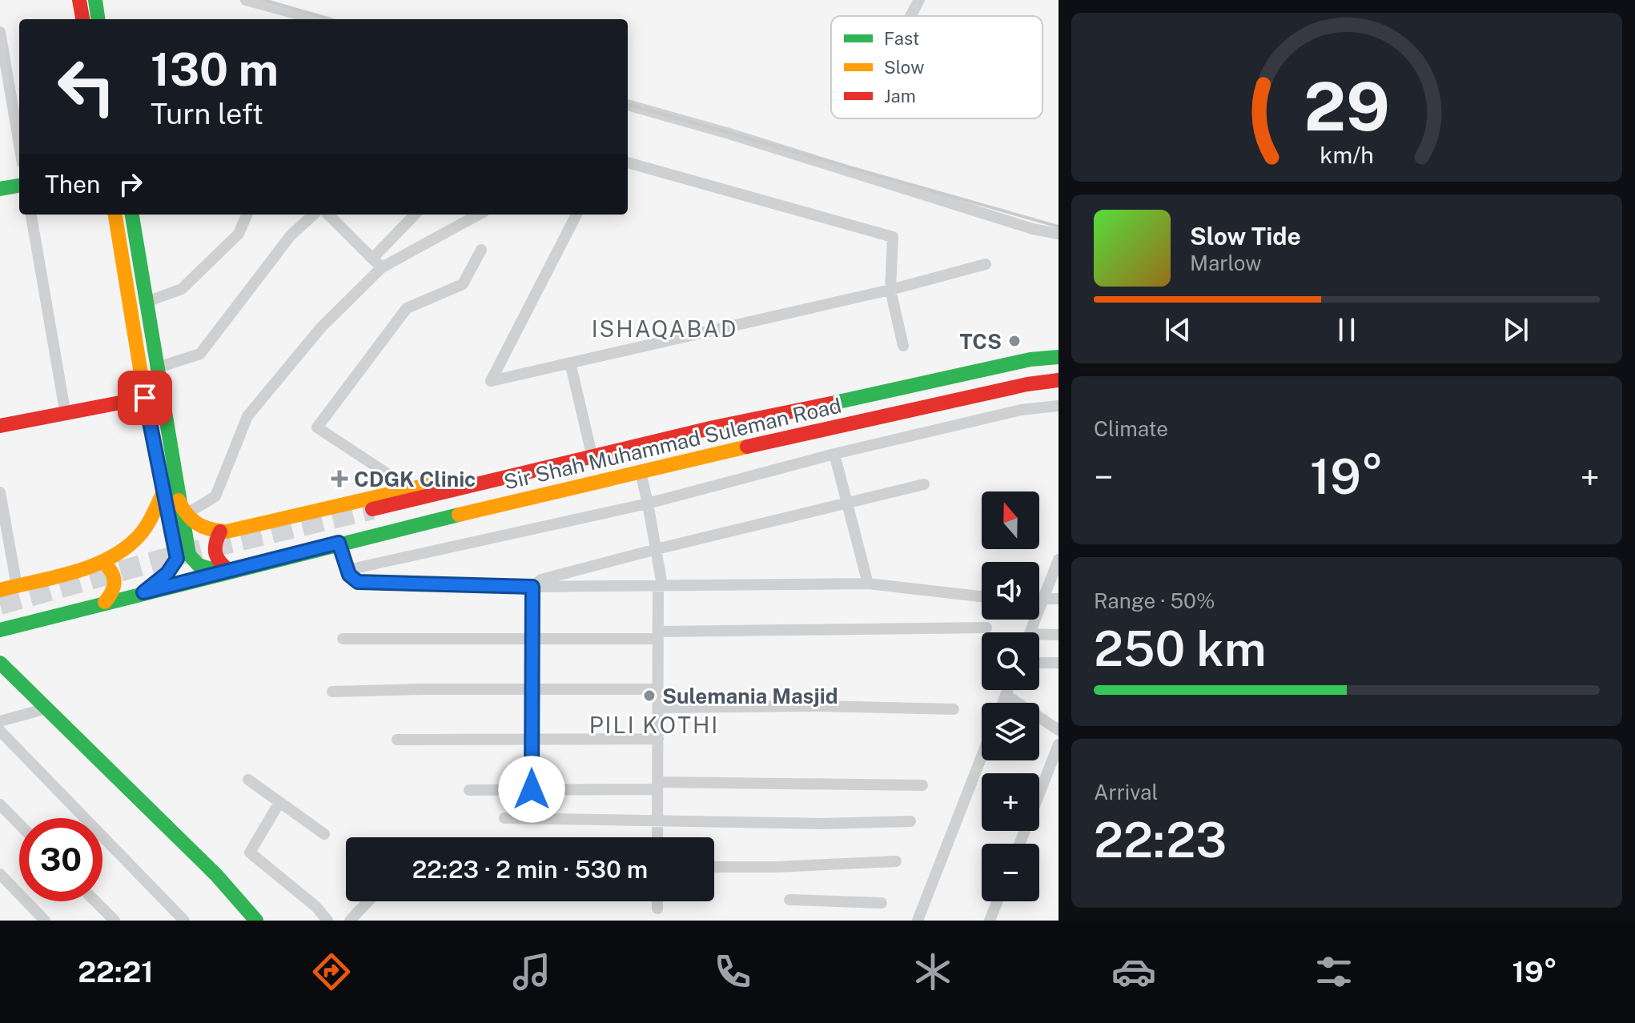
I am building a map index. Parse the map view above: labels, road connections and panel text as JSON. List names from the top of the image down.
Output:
{
  "streets": {
    "main road": ["Sir Shah Muhammad Suleman Road"]
  },
  "districts": ["ISHAQABAD", "PILI KOTHI"],
  "places": {
    "other": ["TCS", "Sulemania Masjid"],
    "health": ["CDGK Clinic"]
  },
  "legend": ["Fast", "Slow", "Jam"],
  "north": "top",
  "page": {
    "turn": ["130 m", "Turn left"],
    "then": "Then",
    "song": ["Slow Tide", "Marlow"],
    "tile": [
      "Climate",
      ["Range · 50%", "250 km"],
      ["Arrival", "22:23"]
    ],
    "heat": ["−", "19°", "+"],
    "map_buttons": ["+", "−"],
    "limit": "30",
    "trip": "22:23 · 2 min · 530 m",
    "tabs": ["22:21", "19°"],
    "gauge": ["29", "km/h"]
  }
}
